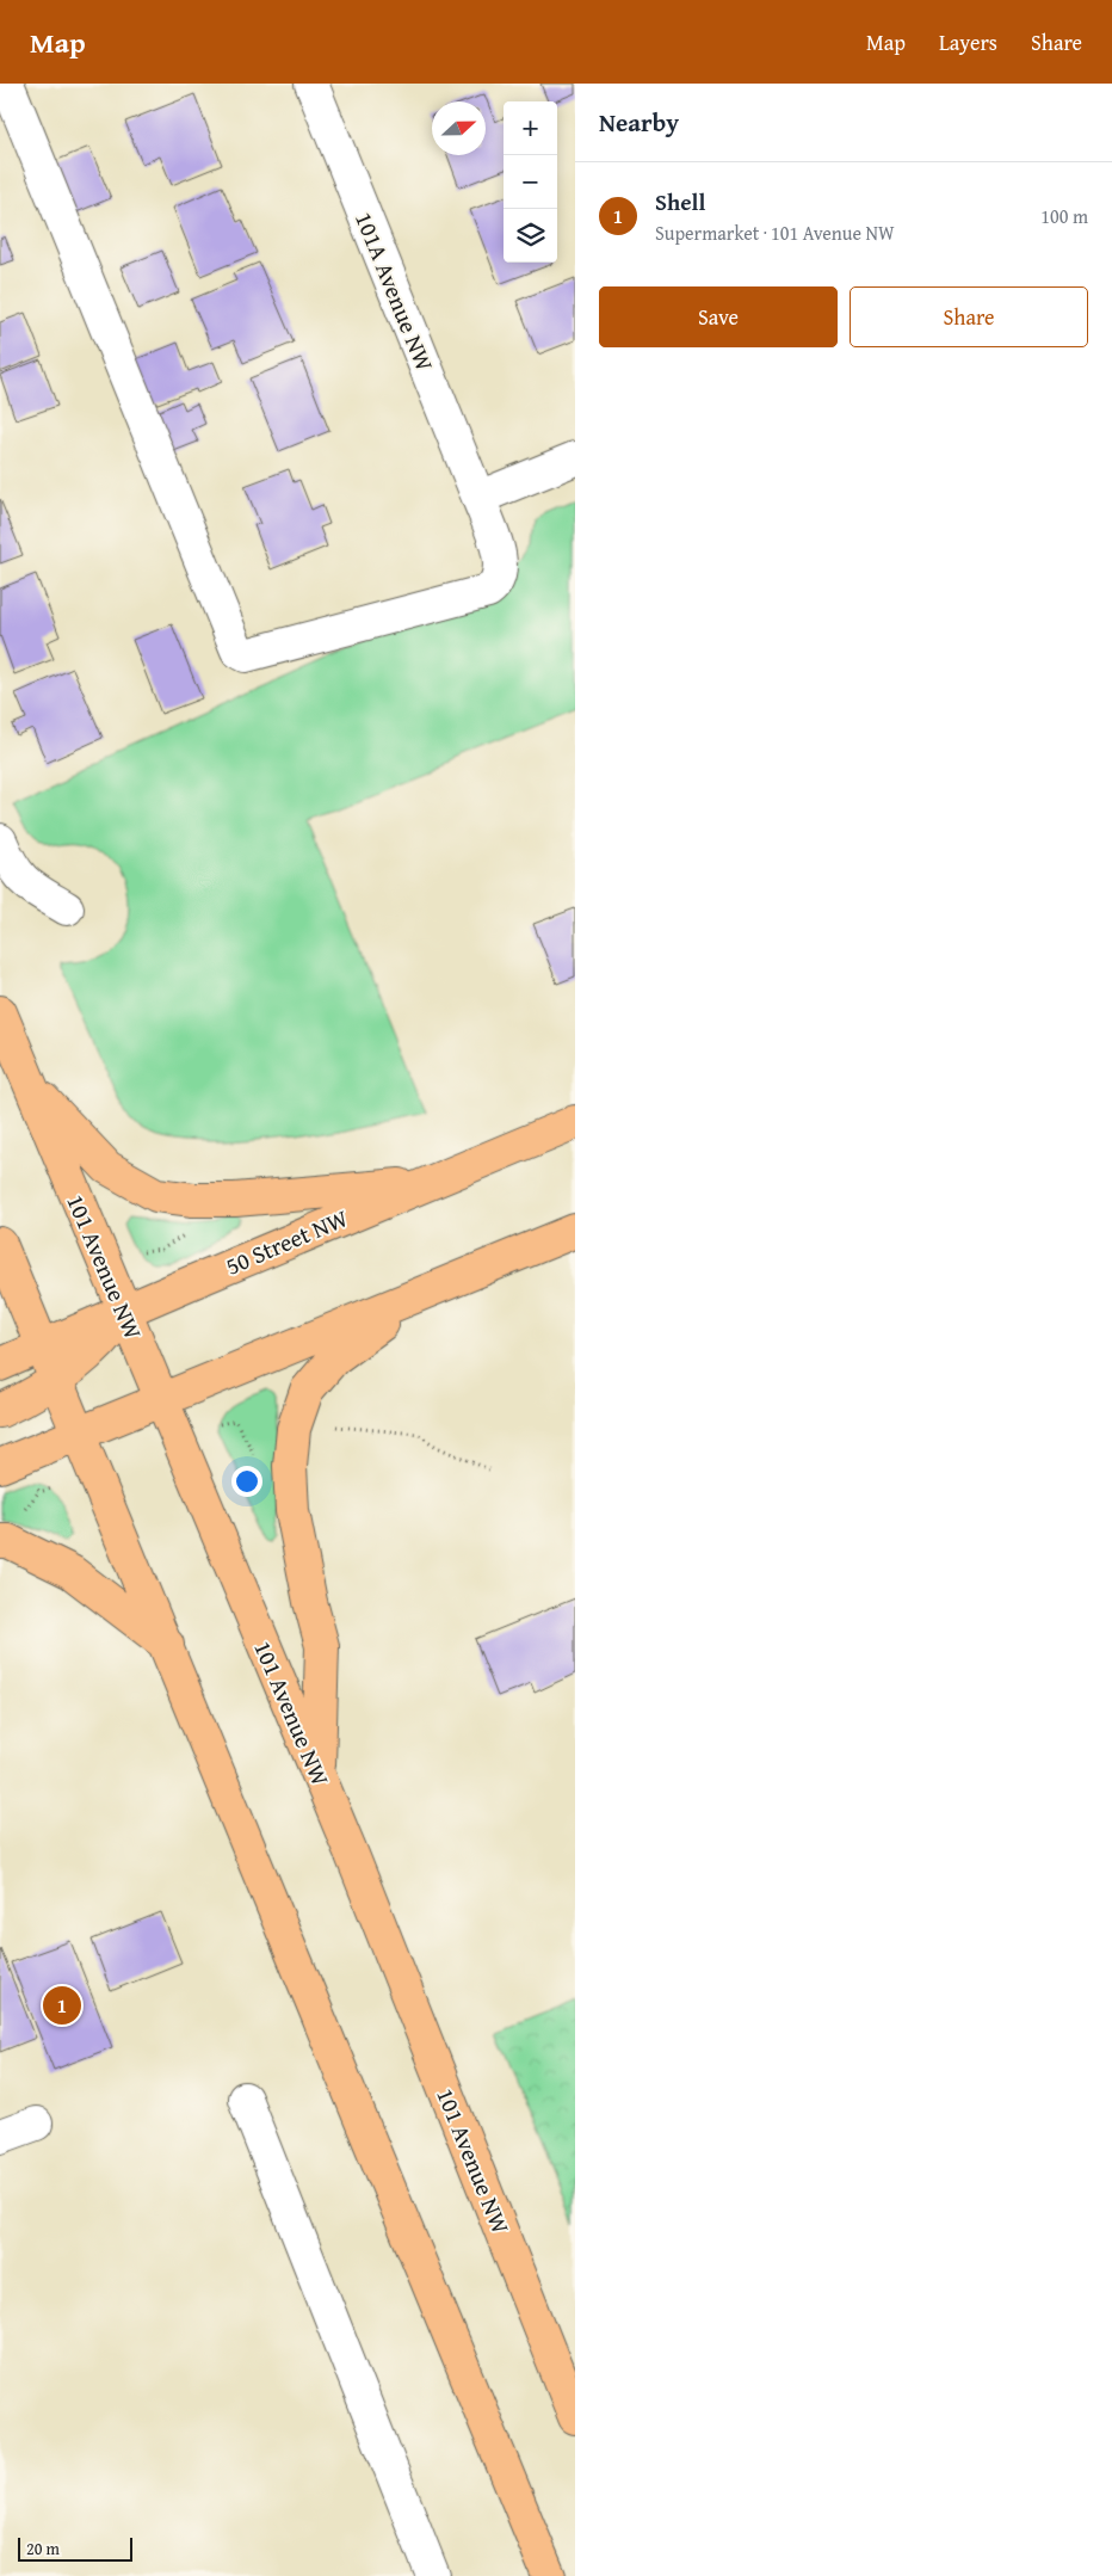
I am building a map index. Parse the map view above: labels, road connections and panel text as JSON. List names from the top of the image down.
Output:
{
  "streets": {
    "main road": ["50 Street NW", "101 Avenue NW"],
    "street": ["101A Avenue NW"]
  },
  "crossings": [
    ["50 Street NW", "101 Avenue NW"]
  ],
  "scale_bar": "20 m",
  "north": "right",
  "page": {
    "header": "Map",
    "nav": ["Map", "Layers", "Share"],
    "heading": "Nearby",
    "map_buttons": ["+", "−"],
    "list": [
      {
        "mark": "1",
        "name": "Shell",
        "note": "Supermarket · 101 Avenue NW",
        "value": "100 m"
      }
    ],
    "buttons": ["Save", "Share"],
    "pins": "1",
    "scale": "20 m"
  }
}
